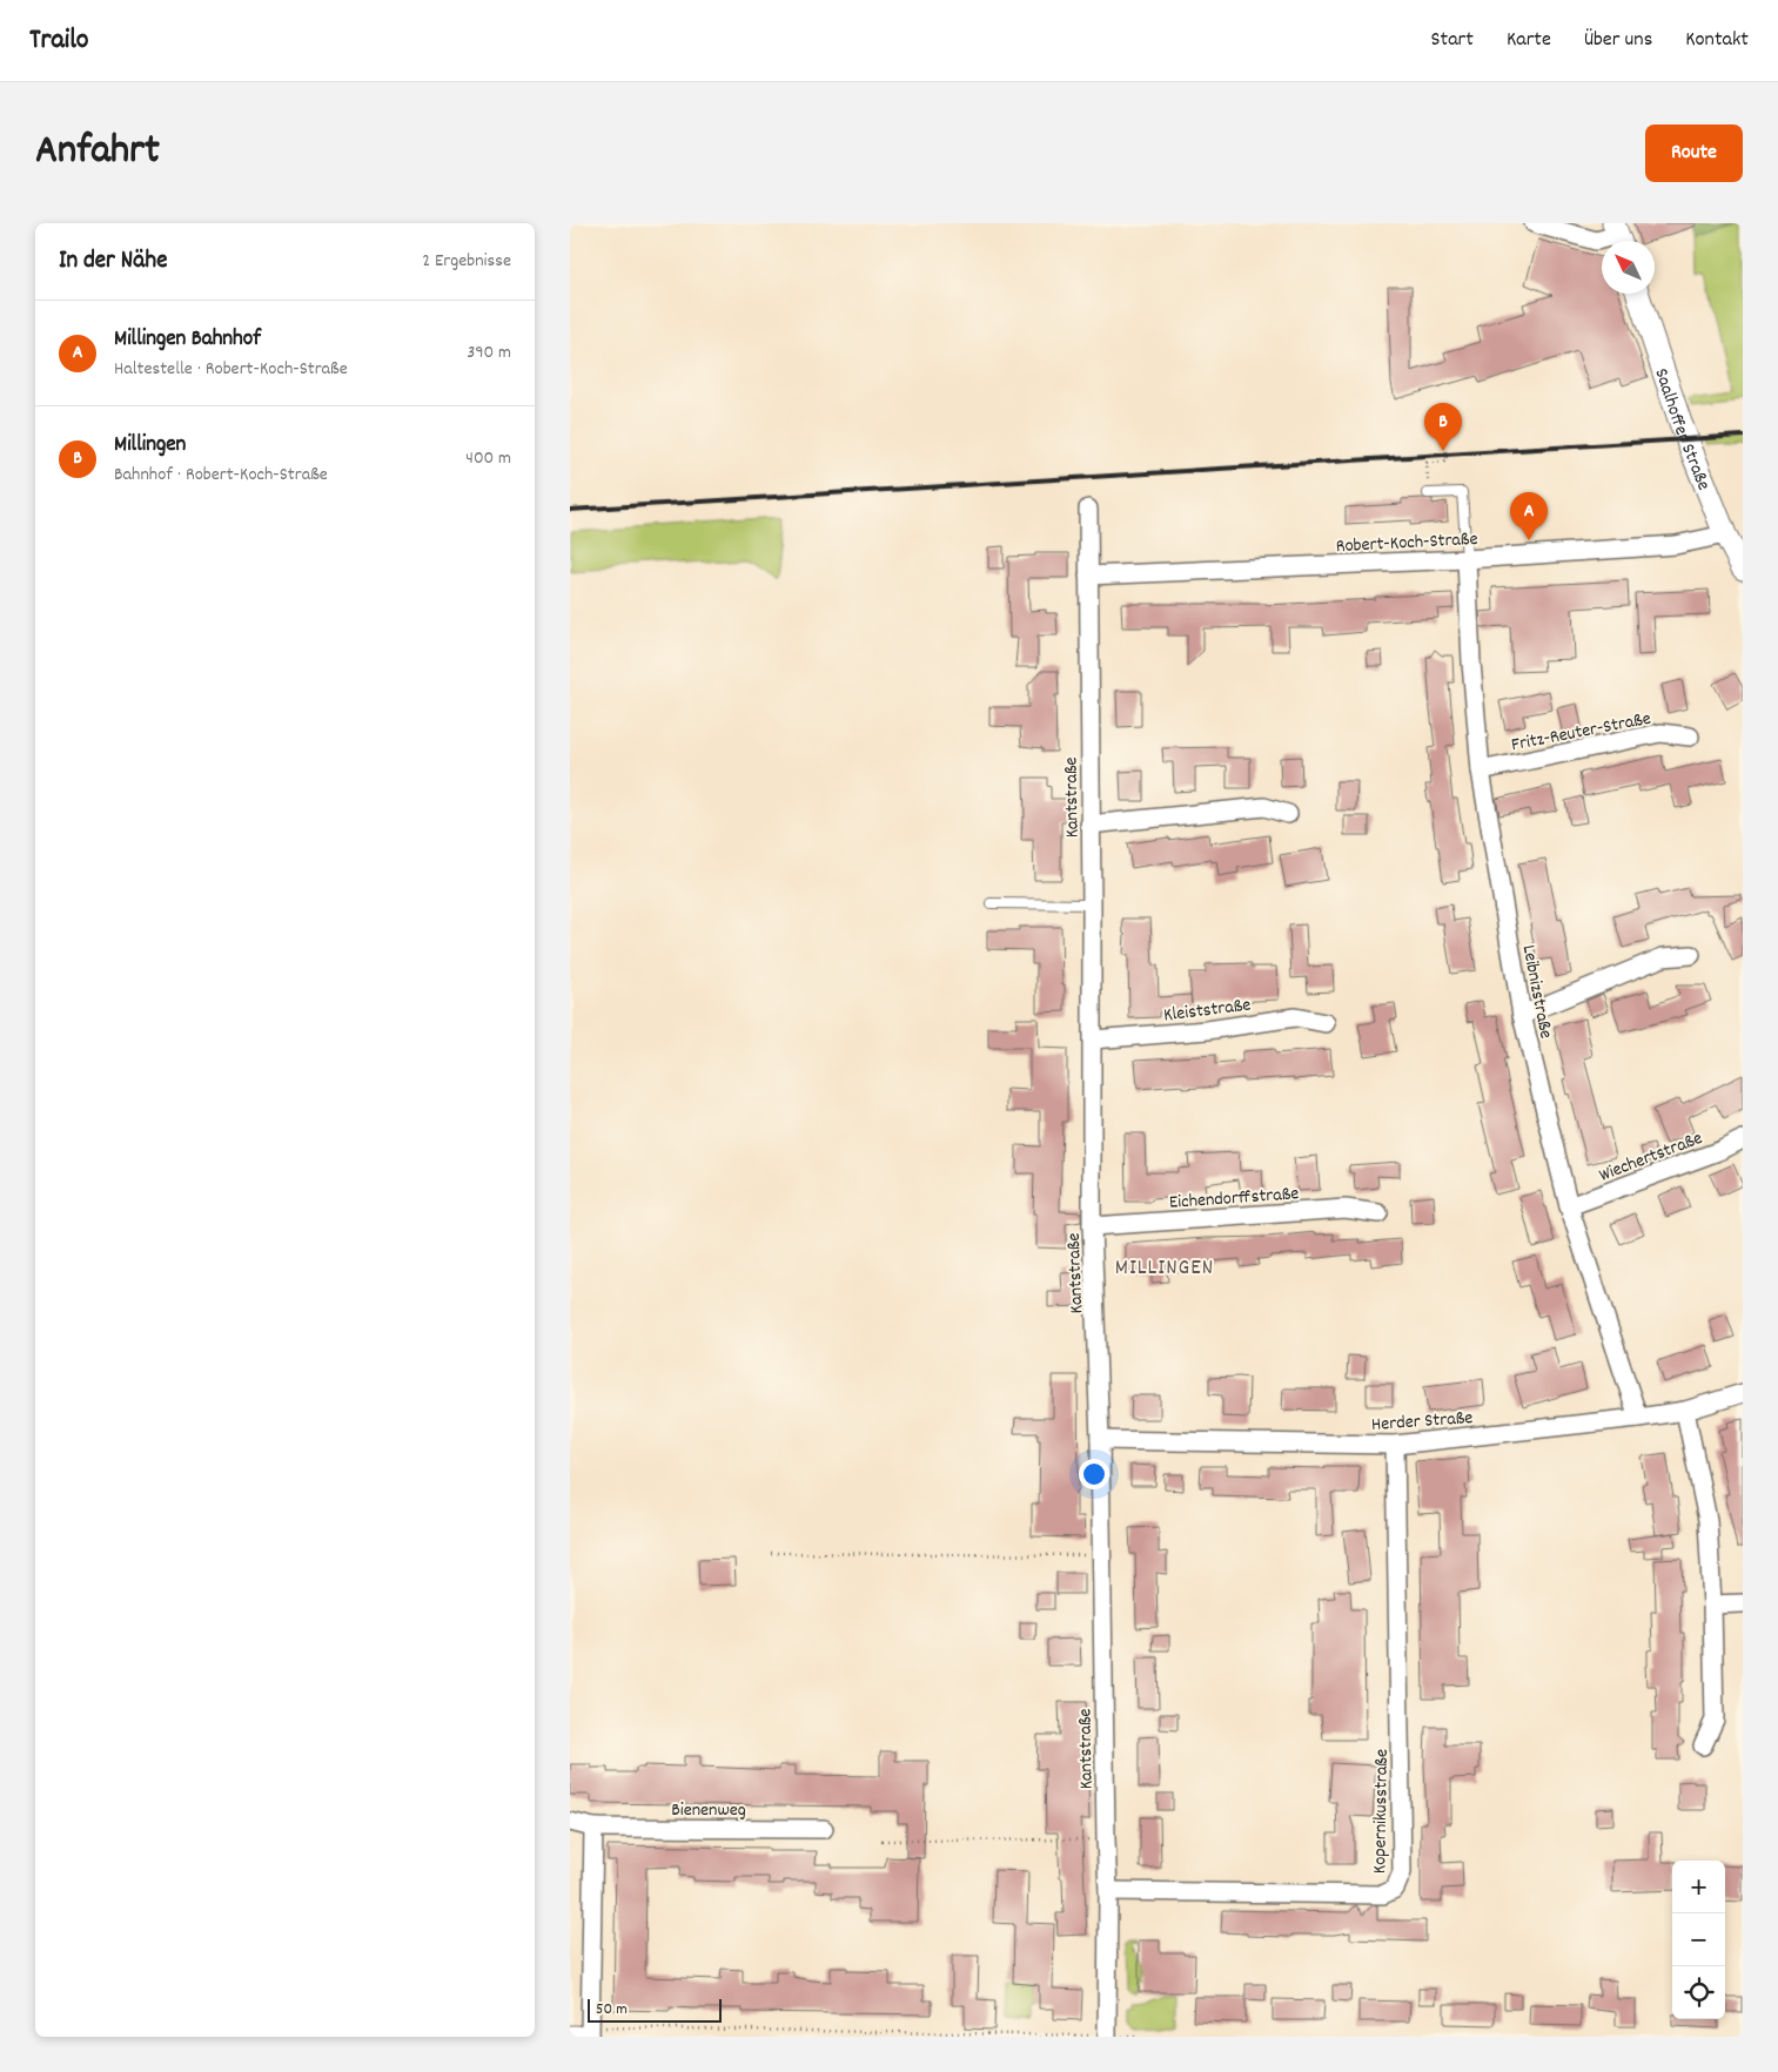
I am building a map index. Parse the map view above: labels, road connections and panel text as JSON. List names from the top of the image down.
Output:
{
  "streets": {
    "street": [
      "Saalhoffer Straße",
      "Robert-Koch-Straße",
      "Fritz-Reuter-Straße",
      "Kantstraße",
      "Leibnizstraße",
      "Kleiststraße",
      "Wiechertstraße",
      "Eichendorffstraße",
      "Herder Straße",
      "Bienenweg",
      "Kopernikusstraße"
    ]
  },
  "crossings": [
    ["Saalhoffer Straße", "Robert-Koch-Straße"],
    ["Robert-Koch-Straße", "Kantstraße"],
    ["Robert-Koch-Straße", "Leibnizstraße"],
    ["Fritz-Reuter-Straße", "Leibnizstraße"],
    ["Kantstraße", "Kleiststraße"],
    ["Kantstraße", "Eichendorffstraße"],
    ["Kantstraße", "Herder Straße"],
    ["Kantstraße", "Kopernikusstraße"],
    ["Leibnizstraße", "Wiechertstraße"],
    ["Leibnizstraße", "Herder Straße"],
    ["Herder Straße", "Kopernikusstraße"]
  ],
  "districts": ["MILLINGEN"],
  "scale_bar": "50 m",
  "north": "top left",
  "page": {
    "header": "Trailo",
    "nav": [
      "Start",
      "Karte",
      "Über uns",
      "Kontakt"
    ],
    "title": "Anfahrt",
    "buttons": "Route",
    "heading": ["In der Nähe", "2 Ergebnisse"],
    "list": [
      {
        "mark": "A",
        "name": "Millingen Bahnhof",
        "note": "Haltestelle · Robert-Koch-Straße",
        "value": "390 m"
      },
      {
        "mark": "B",
        "name": "Millingen",
        "note": "Bahnhof · Robert-Koch-Straße",
        "value": "400 m"
      }
    ],
    "pins": ["B", "A"],
    "map_buttons": ["+", "−"],
    "scale": "50 m"
  }
}
